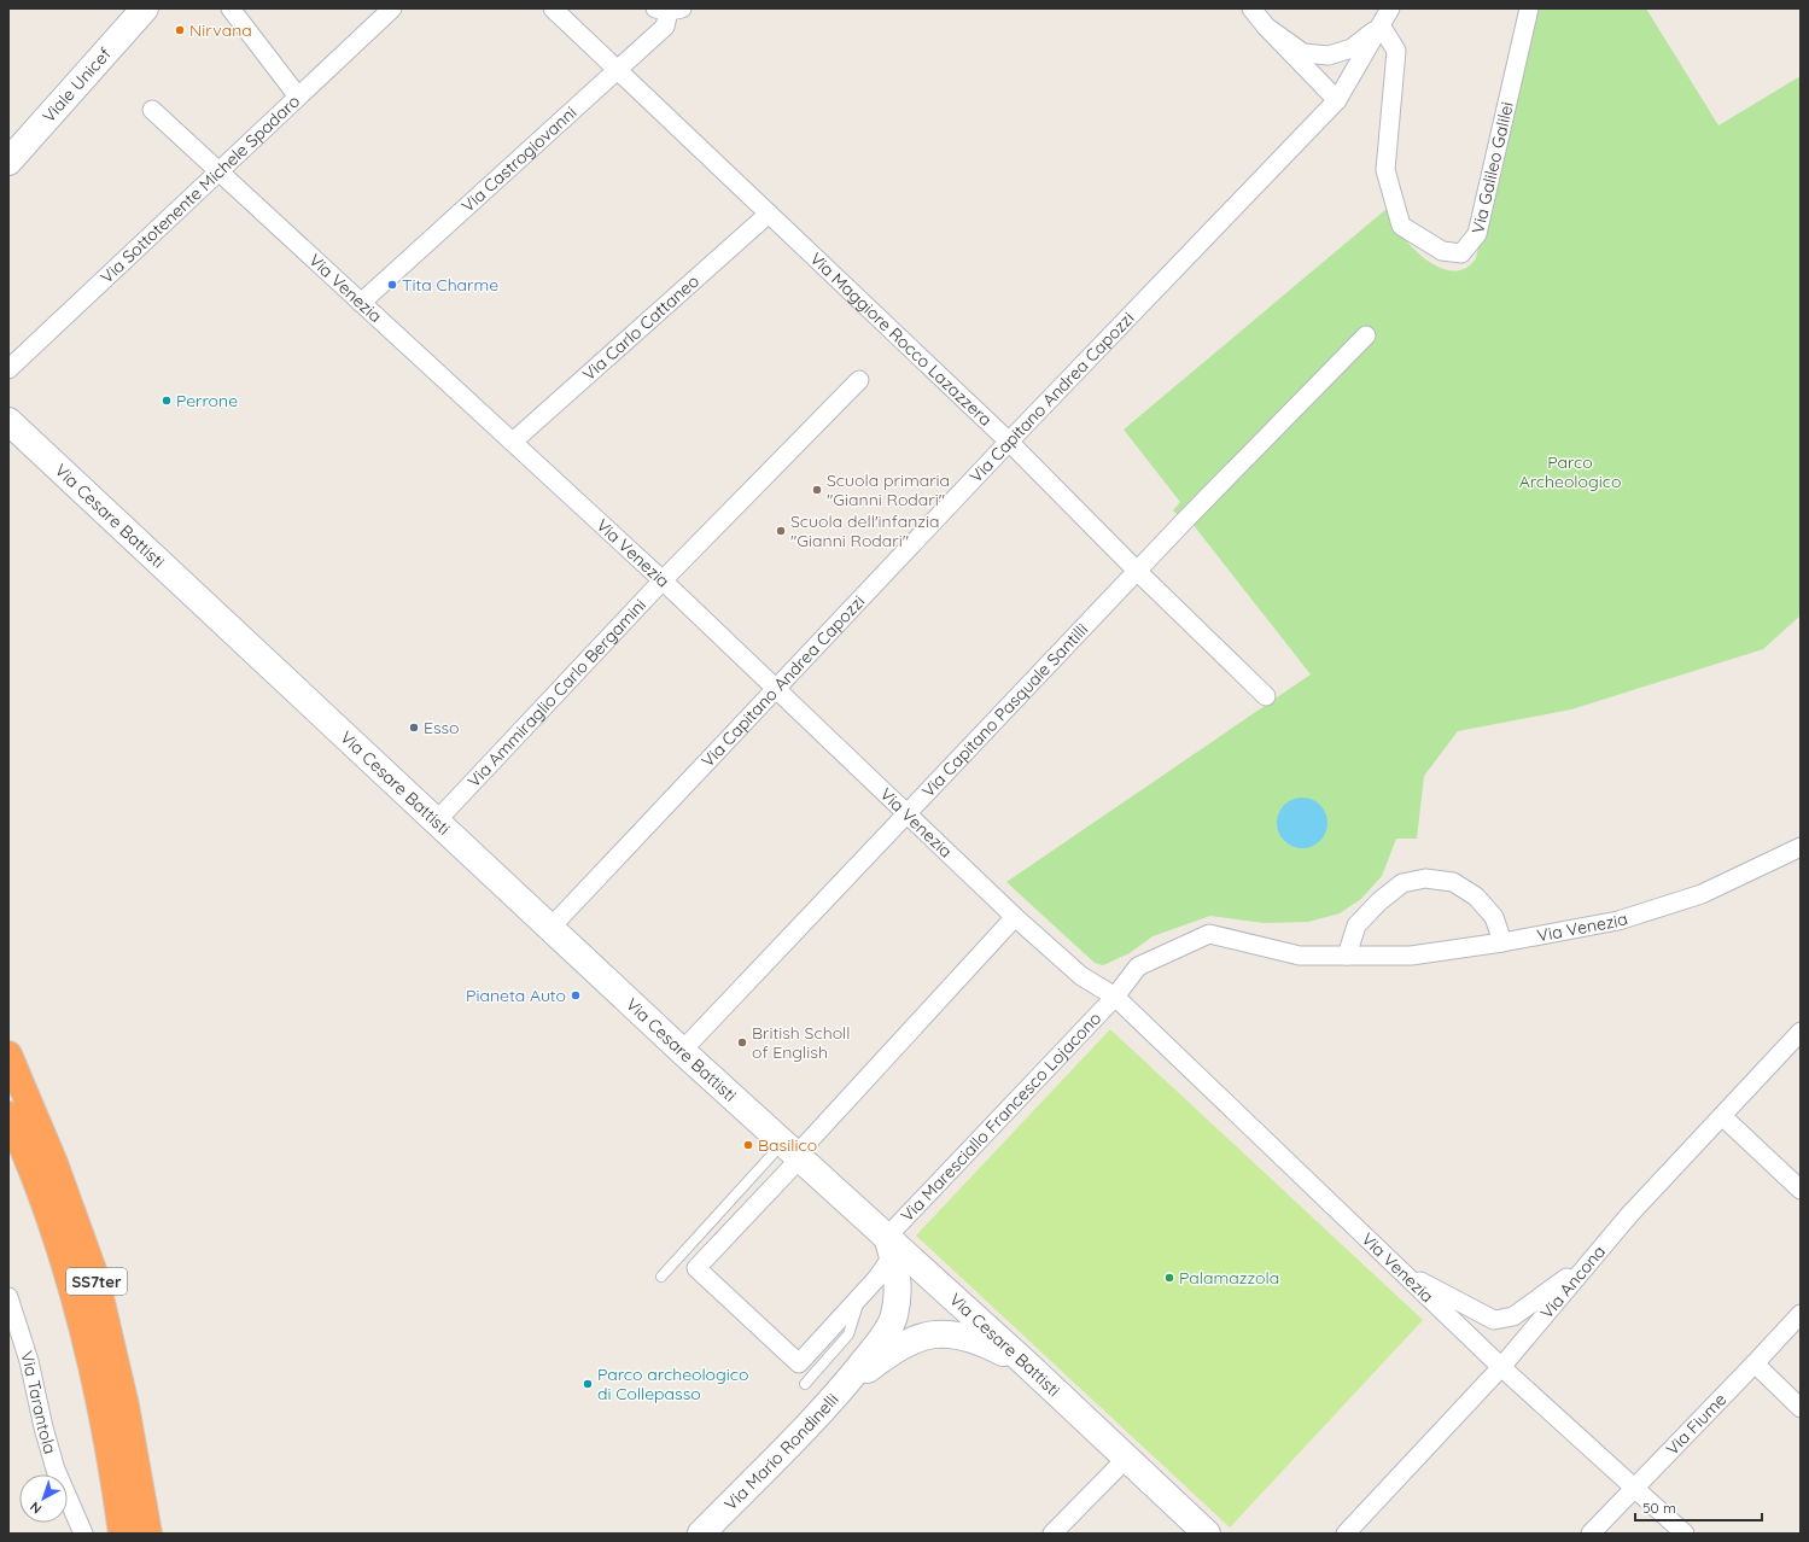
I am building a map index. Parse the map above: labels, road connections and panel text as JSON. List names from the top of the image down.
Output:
{
  "streets": {
    "highway": ["SS7ter"],
    "main road": ["Viale Unicef", "Via Cesare Battisti", "Via Mario Rondinelli"],
    "street": [
      "Via Castrogiovanni",
      "Via Galileo Galilei",
      "Via Sottotenente Michele Spadaro",
      "Via Venezia",
      "Via Carlo Cattaneo",
      "Via Maggiore Rocco Lazazzera",
      "Via Capitano Andrea Capozzi",
      "Via Ammiraglio Carlo Bergamini",
      "Via Capitano Pasquale Santilli",
      "Via Maresciallo Francesco Lojacono",
      "Via Ancona",
      "Via Tarantola",
      "Via Fiume"
    ]
  },
  "crossings": [
    ["Via Castrogiovanni", "Via Venezia"],
    ["Via Castrogiovanni", "Via Maggiore Rocco Lazazzera"],
    ["Via Sottotenente Michele Spadaro", "Via Venezia"],
    ["Via Venezia", "Via Carlo Cattaneo"],
    ["Via Venezia", "Via Capitano Andrea Capozzi"],
    ["Via Venezia", "Via Ammiraglio Carlo Bergamini"],
    ["Via Venezia", "Via Capitano Pasquale Santilli"],
    ["Via Venezia", "Via Maresciallo Francesco Lojacono"],
    ["Via Venezia", "Via Ancona"],
    ["Via Venezia", "Via Fiume"],
    ["Via Carlo Cattaneo", "Via Maggiore Rocco Lazazzera"],
    ["Via Maggiore Rocco Lazazzera", "Via Capitano Andrea Capozzi"],
    ["Via Maggiore Rocco Lazazzera", "Via Capitano Pasquale Santilli"],
    ["Via Capitano Andrea Capozzi", "Via Cesare Battisti"],
    ["Via Cesare Battisti", "Via Ammiraglio Carlo Bergamini"],
    ["Via Cesare Battisti", "Via Capitano Pasquale Santilli"],
    ["Via Cesare Battisti", "Via Maresciallo Francesco Lojacono"],
    ["Via Cesare Battisti", "Via Mario Rondinelli"],
    ["Via Maresciallo Francesco Lojacono", "Via Mario Rondinelli"]
  ],
  "parks": ["Parco Archeologico"],
  "places": [
    "Nirvana",
    "Tita Charme",
    "Perrone",
    "Scuola primaria \"Gianni Rodari\"",
    "Scuola dell'infanzia \"Gianni Rodari\"",
    "Esso",
    "Pianeta Auto",
    "British Scholl of English",
    "Basilico",
    "Palamazzola",
    "Parco archeologico di Collepasso"
  ],
  "scale_bar": "50 m",
  "north": "bottom left"
}
